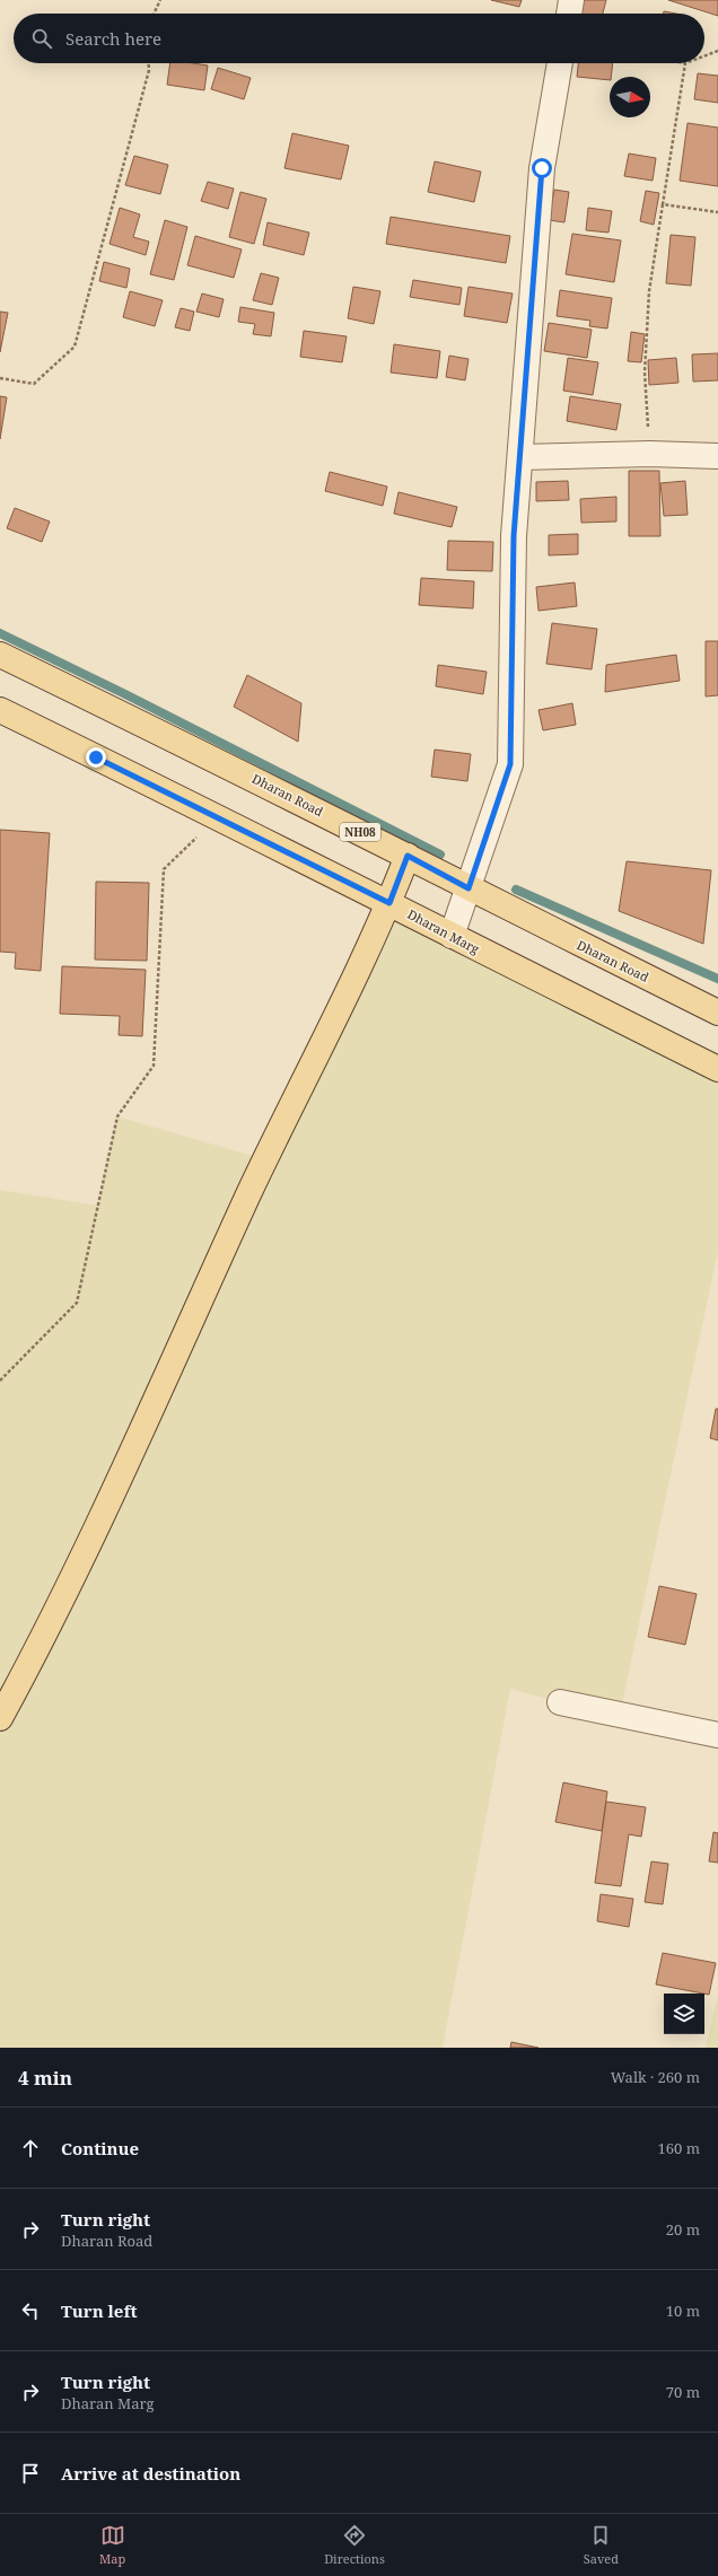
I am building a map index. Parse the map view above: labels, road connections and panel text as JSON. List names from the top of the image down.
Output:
{
  "streets": {
    "main road": ["Dharan Road", "NH08", "Dharan Marg"]
  },
  "north": "right",
  "page": {
    "search": "Search here",
    "heading": ["4 min", "Walk · 260 m"],
    "list": [
      ["Continue", "160 m"],
      ["Turn right", "Dharan Road", "20 m"],
      ["Turn left", "10 m"],
      ["Turn right", "Dharan Marg", "70 m"],
      "Arrive at destination"
    ],
    "nav": ["Map", "Directions", "Saved"]
  }
}
